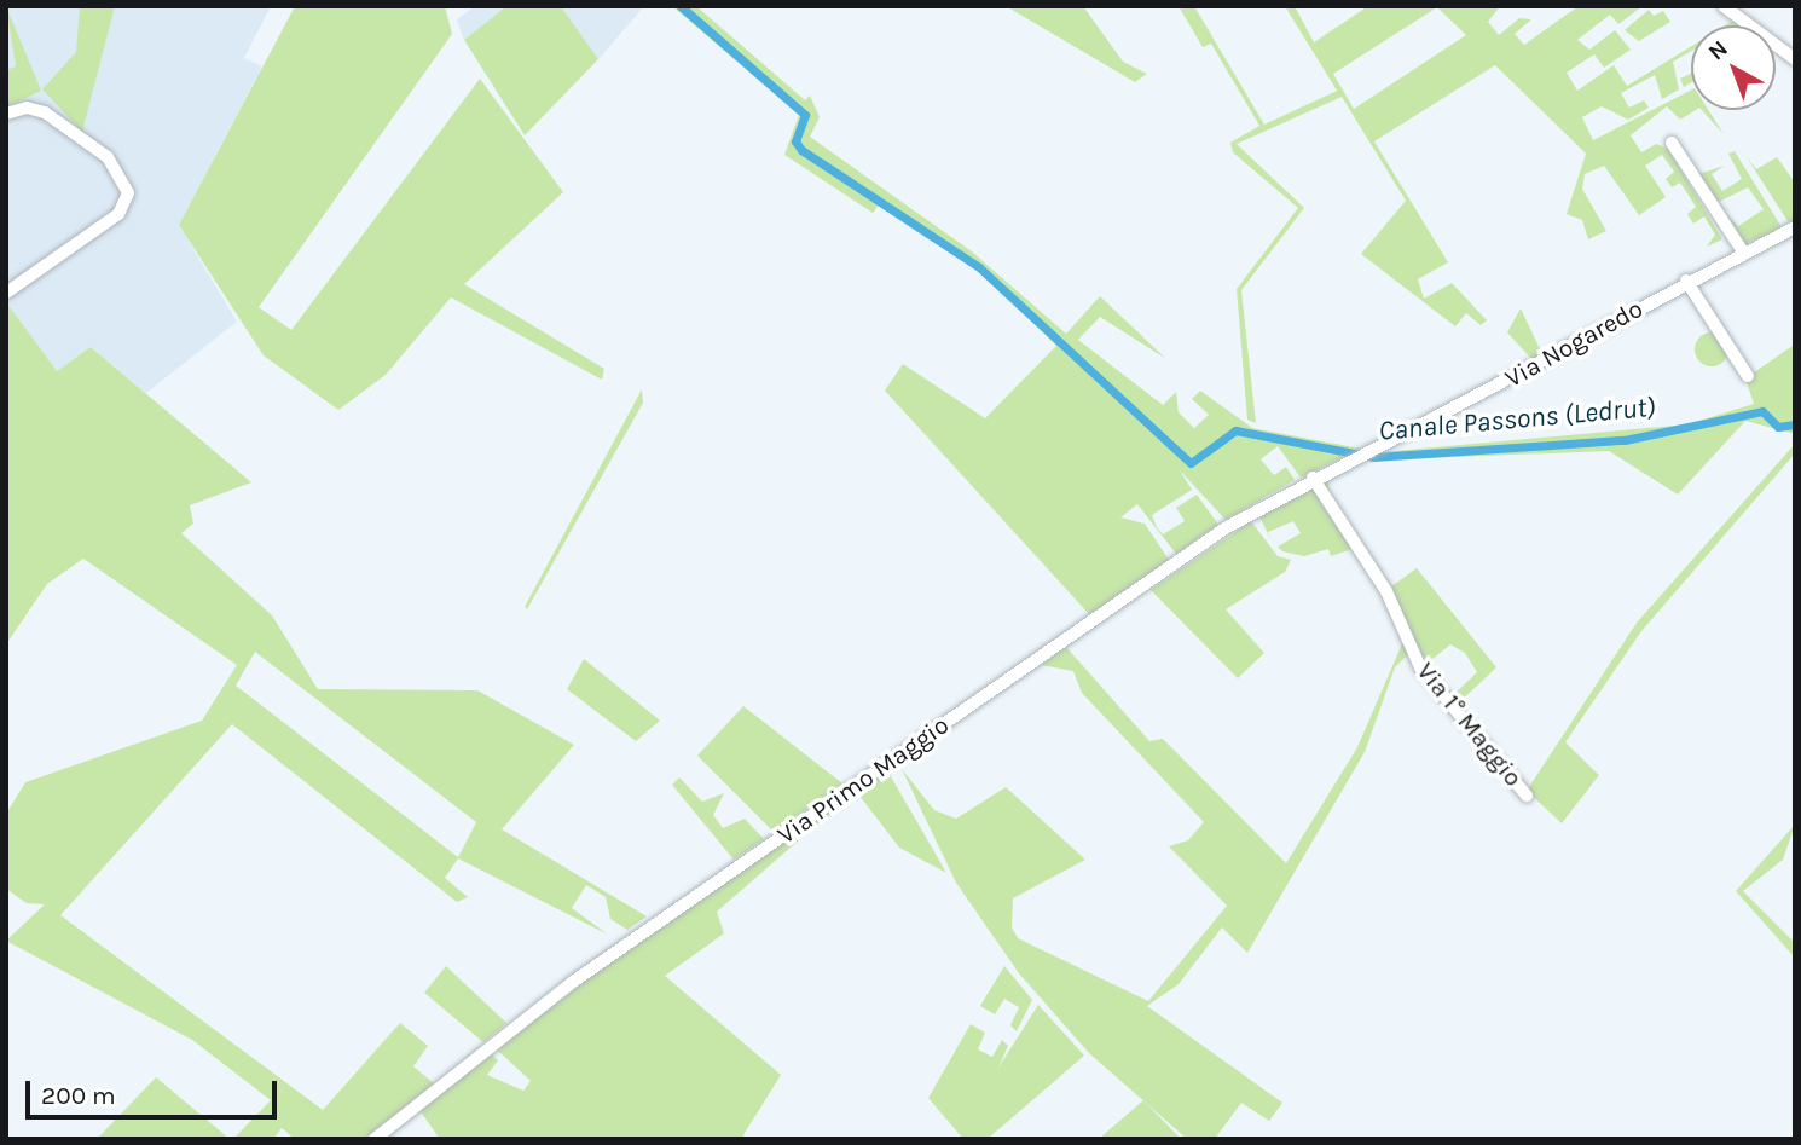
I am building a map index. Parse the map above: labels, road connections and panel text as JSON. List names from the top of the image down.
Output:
{
  "streets": {
    "street": ["Via Nogaredo", "Via 1° Maggio", "Via Primo Maggio"]
  },
  "crossings": [
    ["Via Nogaredo", "Via Primo Maggio"],
    ["Via 1° Maggio", "Via Primo Maggio"]
  ],
  "water": ["Canale Passons (Ledrut)"],
  "scale_bar": "200 m",
  "north": "top left"
}
